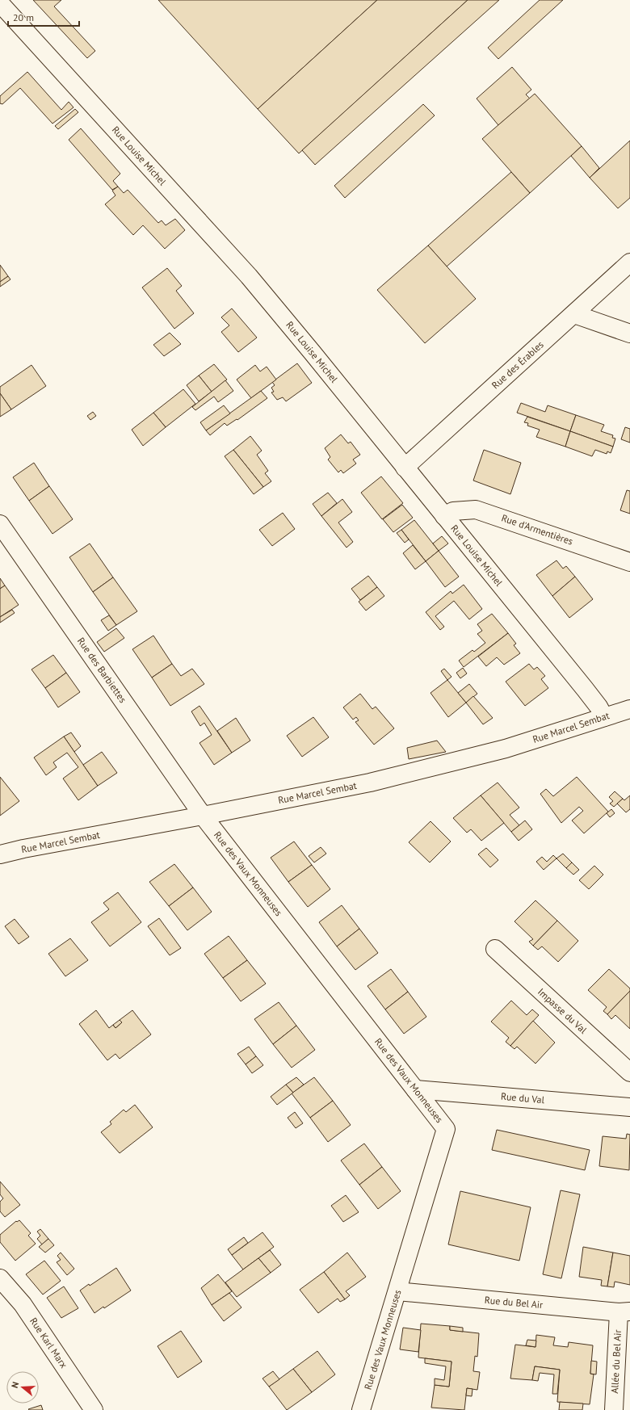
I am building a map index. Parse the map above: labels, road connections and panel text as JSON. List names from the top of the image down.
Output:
{
  "streets": {
    "street": [
      "Rue Louise Michel",
      "Rue des Érables",
      "Rue d'Armentières",
      "Rue des Barbiettes",
      "Rue Marcel Sembat",
      "Rue des Vaux Monneuses",
      "Impasse du Val",
      "Rue du Val",
      "Rue du Bel Air",
      "Rue Karl Marx",
      "Allée du Bel Air"
    ]
  },
  "crossings": [
    ["Rue Louise Michel", "Rue des Érables"],
    ["Rue Louise Michel", "Rue d'Armentières"],
    ["Rue Louise Michel", "Rue Marcel Sembat"],
    ["Rue des Barbiettes", "Rue Marcel Sembat"],
    ["Rue des Barbiettes", "Rue des Vaux Monneuses"],
    ["Rue Marcel Sembat", "Rue des Vaux Monneuses"],
    ["Rue des Vaux Monneuses", "Rue du Val"],
    ["Rue des Vaux Monneuses", "Rue du Bel Air"],
    ["Rue du Bel Air", "Allée du Bel Air"]
  ],
  "scale_bar": "20 m",
  "north": "left"
}
